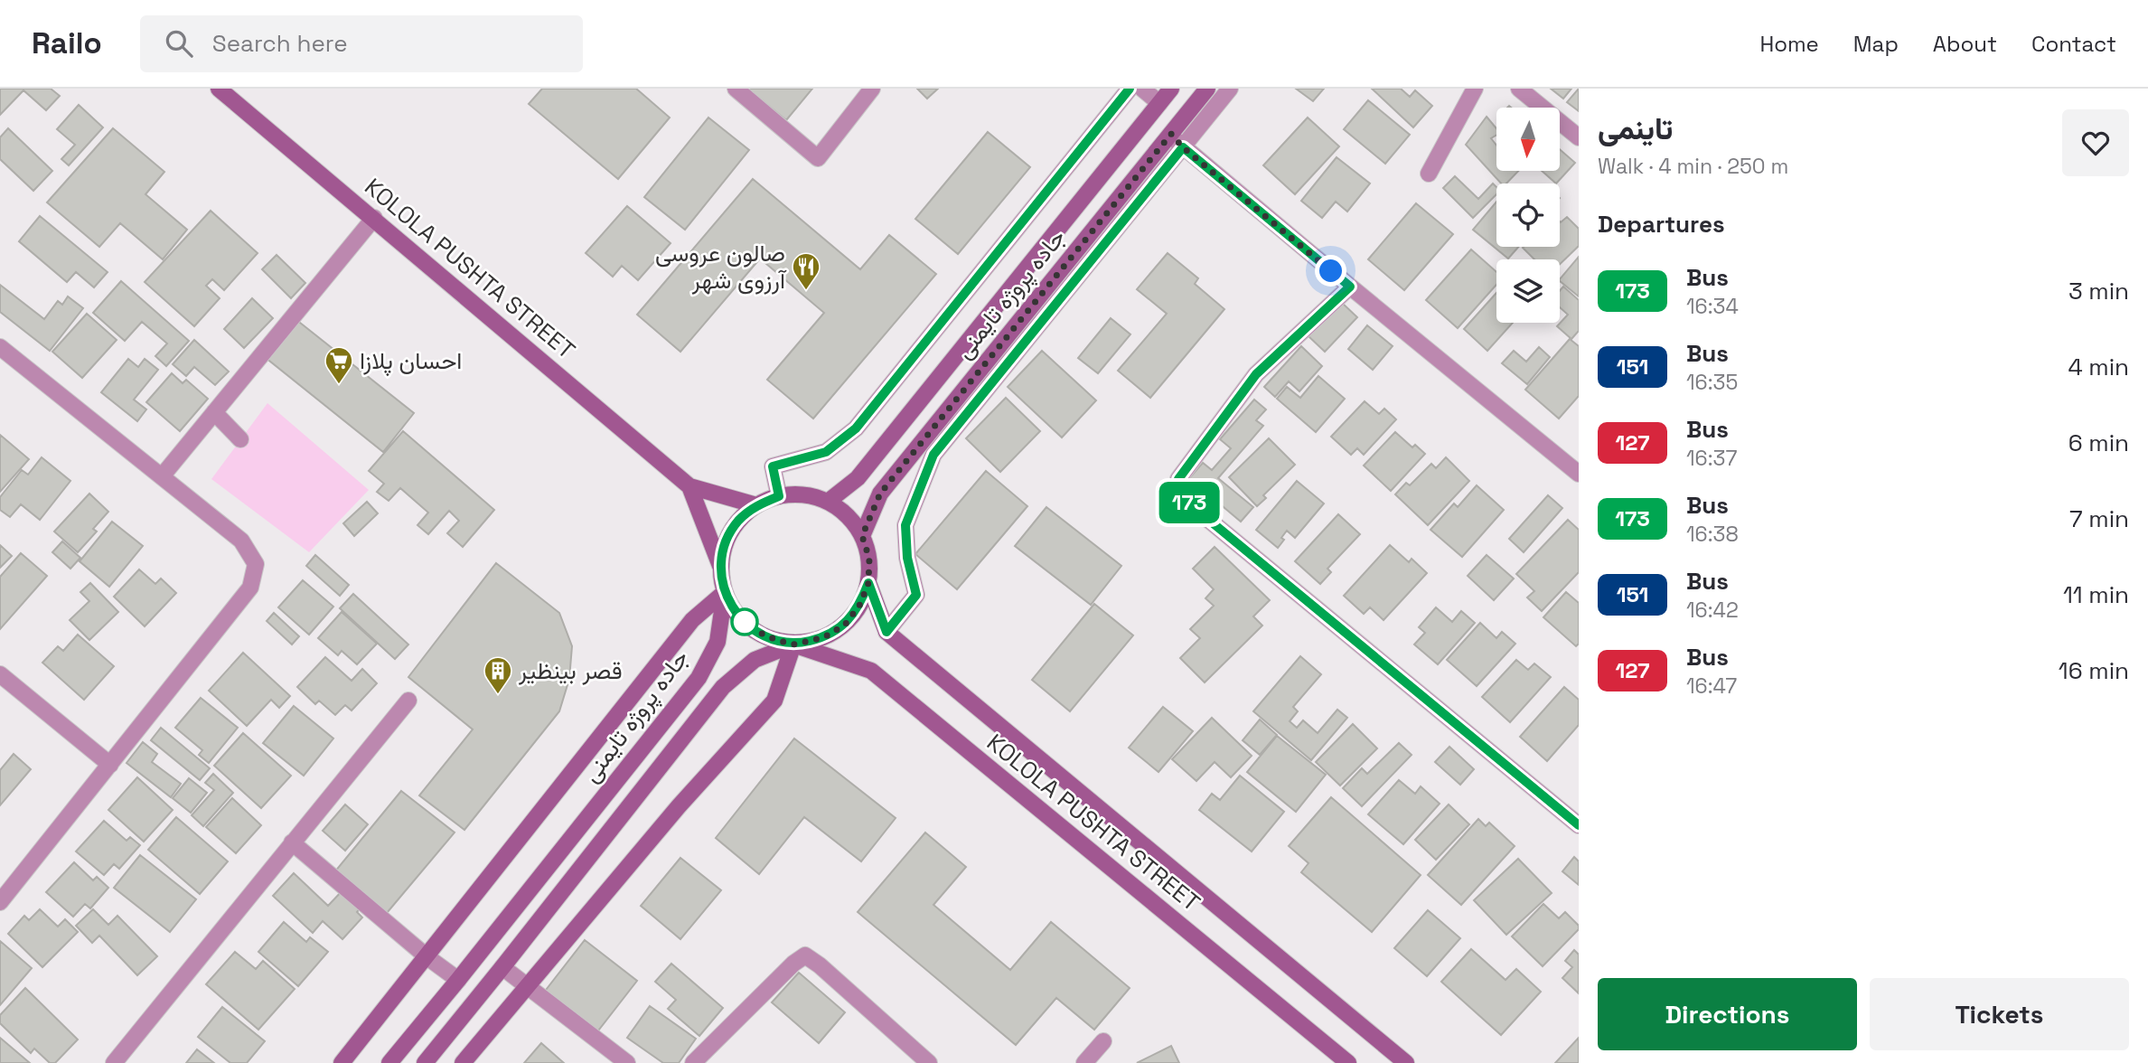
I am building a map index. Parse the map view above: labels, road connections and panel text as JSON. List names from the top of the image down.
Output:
{
  "streets": {
    "main road": ["KOLOLA PUSHTA STREET", "جاده پروژه تایمنی"]
  },
  "crossings": [
    ["KOLOLA PUSHTA STREET", "جاده پروژه تایمنی"]
  ],
  "places": {
    "restaurant": ["صالون عروسی آرزوی شهر"],
    "supermarket": ["احسان پلازا"],
    "building": ["قصر بینظیر"]
  },
  "lines": ["bus line 173"],
  "north": "bottom",
  "page": {
    "header": "Railo",
    "search": "Search here",
    "nav": [
      "Home",
      "Map",
      "About",
      "Contact"
    ],
    "on_map": "173",
    "heading": [
      ["تاینمی", "Walk · 4 min · 250 m"],
      "Departures"
    ],
    "list": [
      {
        "mark": "173",
        "name": "Bus",
        "note": "16:34",
        "value": "3 min"
      },
      {
        "mark": "151",
        "name": "Bus",
        "note": "16:35",
        "value": "4 min"
      },
      {
        "mark": "127",
        "name": "Bus",
        "note": "16:37",
        "value": "6 min"
      },
      {
        "mark": "173",
        "name": "Bus",
        "note": "16:38",
        "value": "7 min"
      },
      {
        "mark": "151",
        "name": "Bus",
        "note": "16:42",
        "value": "11 min"
      },
      {
        "mark": "127",
        "name": "Bus",
        "note": "16:47",
        "value": "16 min"
      }
    ],
    "buttons": ["Directions", "Tickets"]
  }
}
